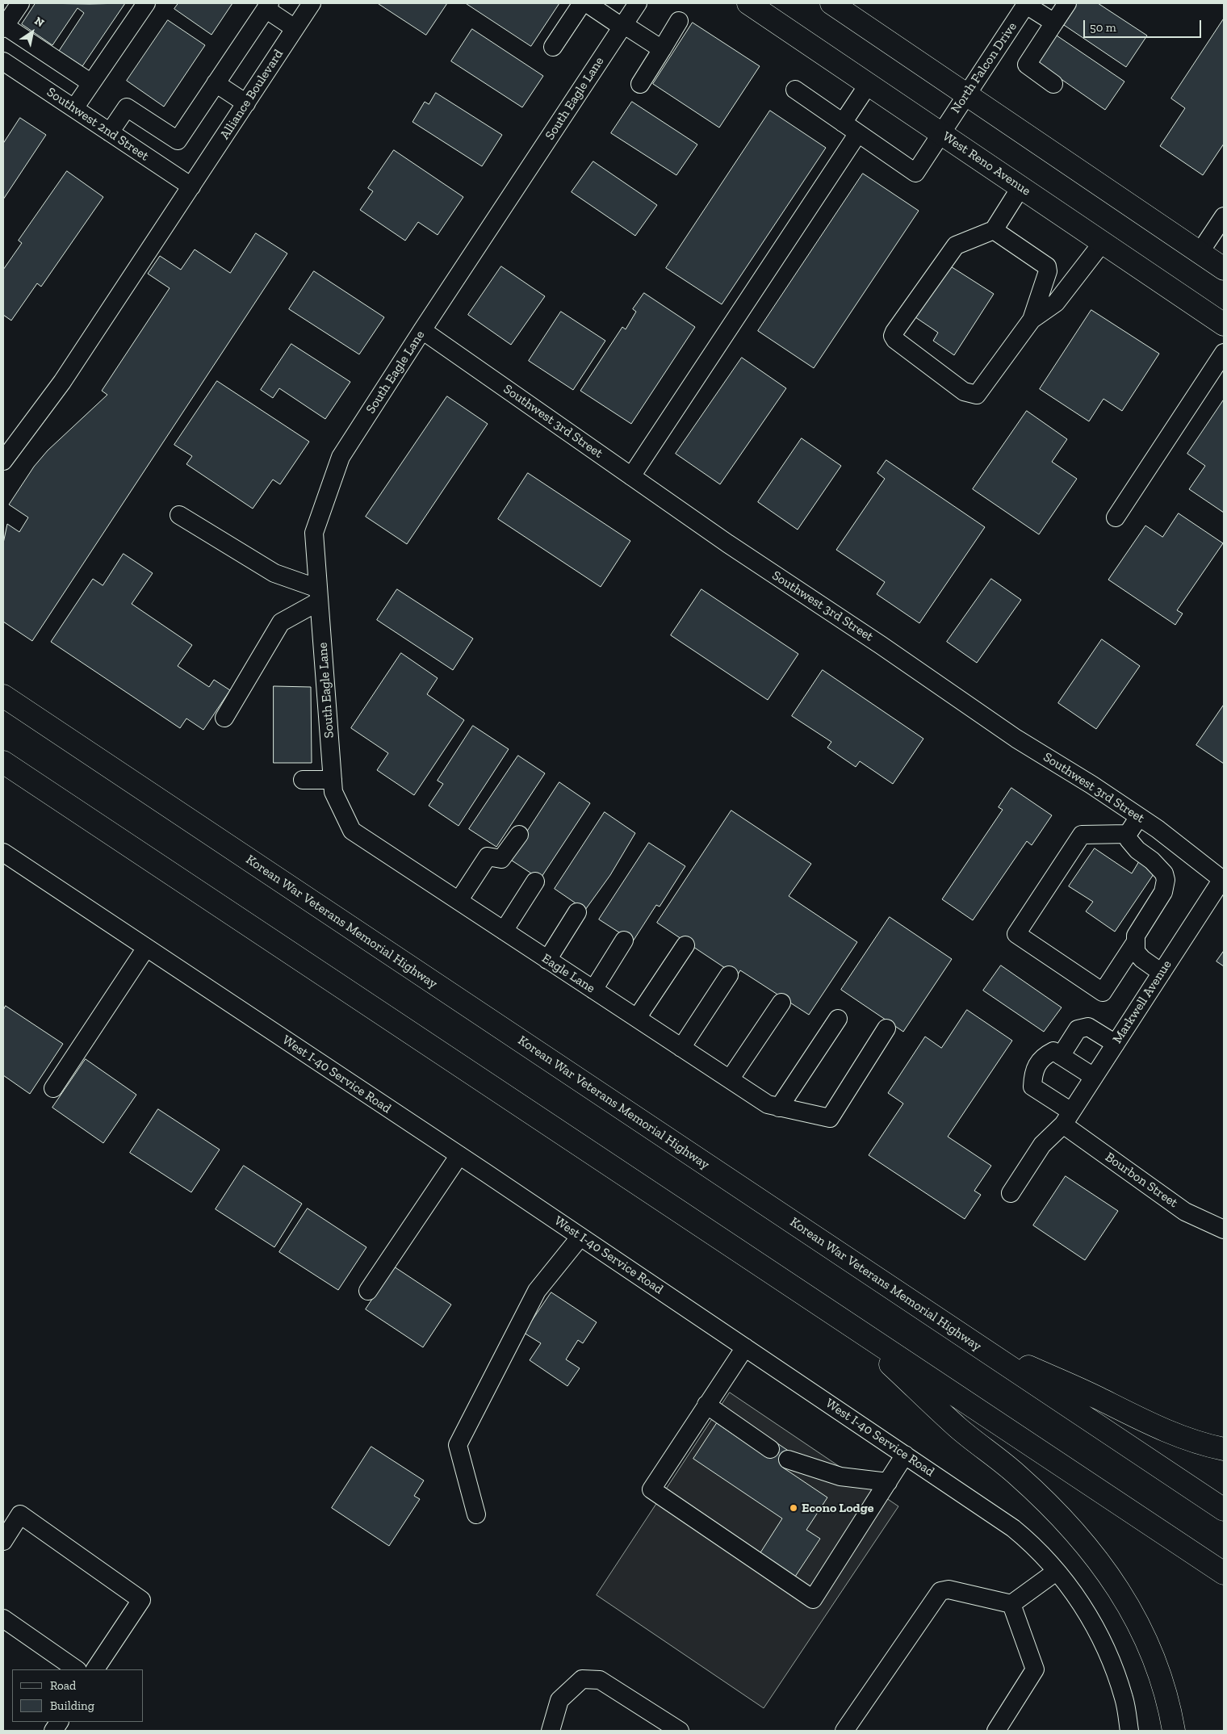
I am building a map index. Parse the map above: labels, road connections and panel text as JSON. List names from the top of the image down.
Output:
{
  "streets": {
    "main road": ["West Reno Avenue", "Korean War Veterans Memorial Highway"],
    "street": [
      "North Falcon Drive",
      "Alliance Boulevard",
      "South Eagle Lane",
      "Southwest 2nd Street",
      "Southwest 3rd Street",
      "Eagle Lane",
      "Markwell Avenue",
      "West I-40 Service Road",
      "Bourbon Street"
    ]
  },
  "crossings": [
    ["North Falcon Drive", "West Reno Avenue"],
    ["Alliance Boulevard", "Southwest 2nd Street"],
    ["South Eagle Lane", "Southwest 3rd Street"],
    ["South Eagle Lane", "Eagle Lane"],
    ["Southwest 3rd Street", "Markwell Avenue"],
    ["Markwell Avenue", "Bourbon Street"]
  ],
  "places": ["Econo Lodge"],
  "legend": ["Road", "Building"],
  "scale_bar": "50 m",
  "north": "top right"
}
